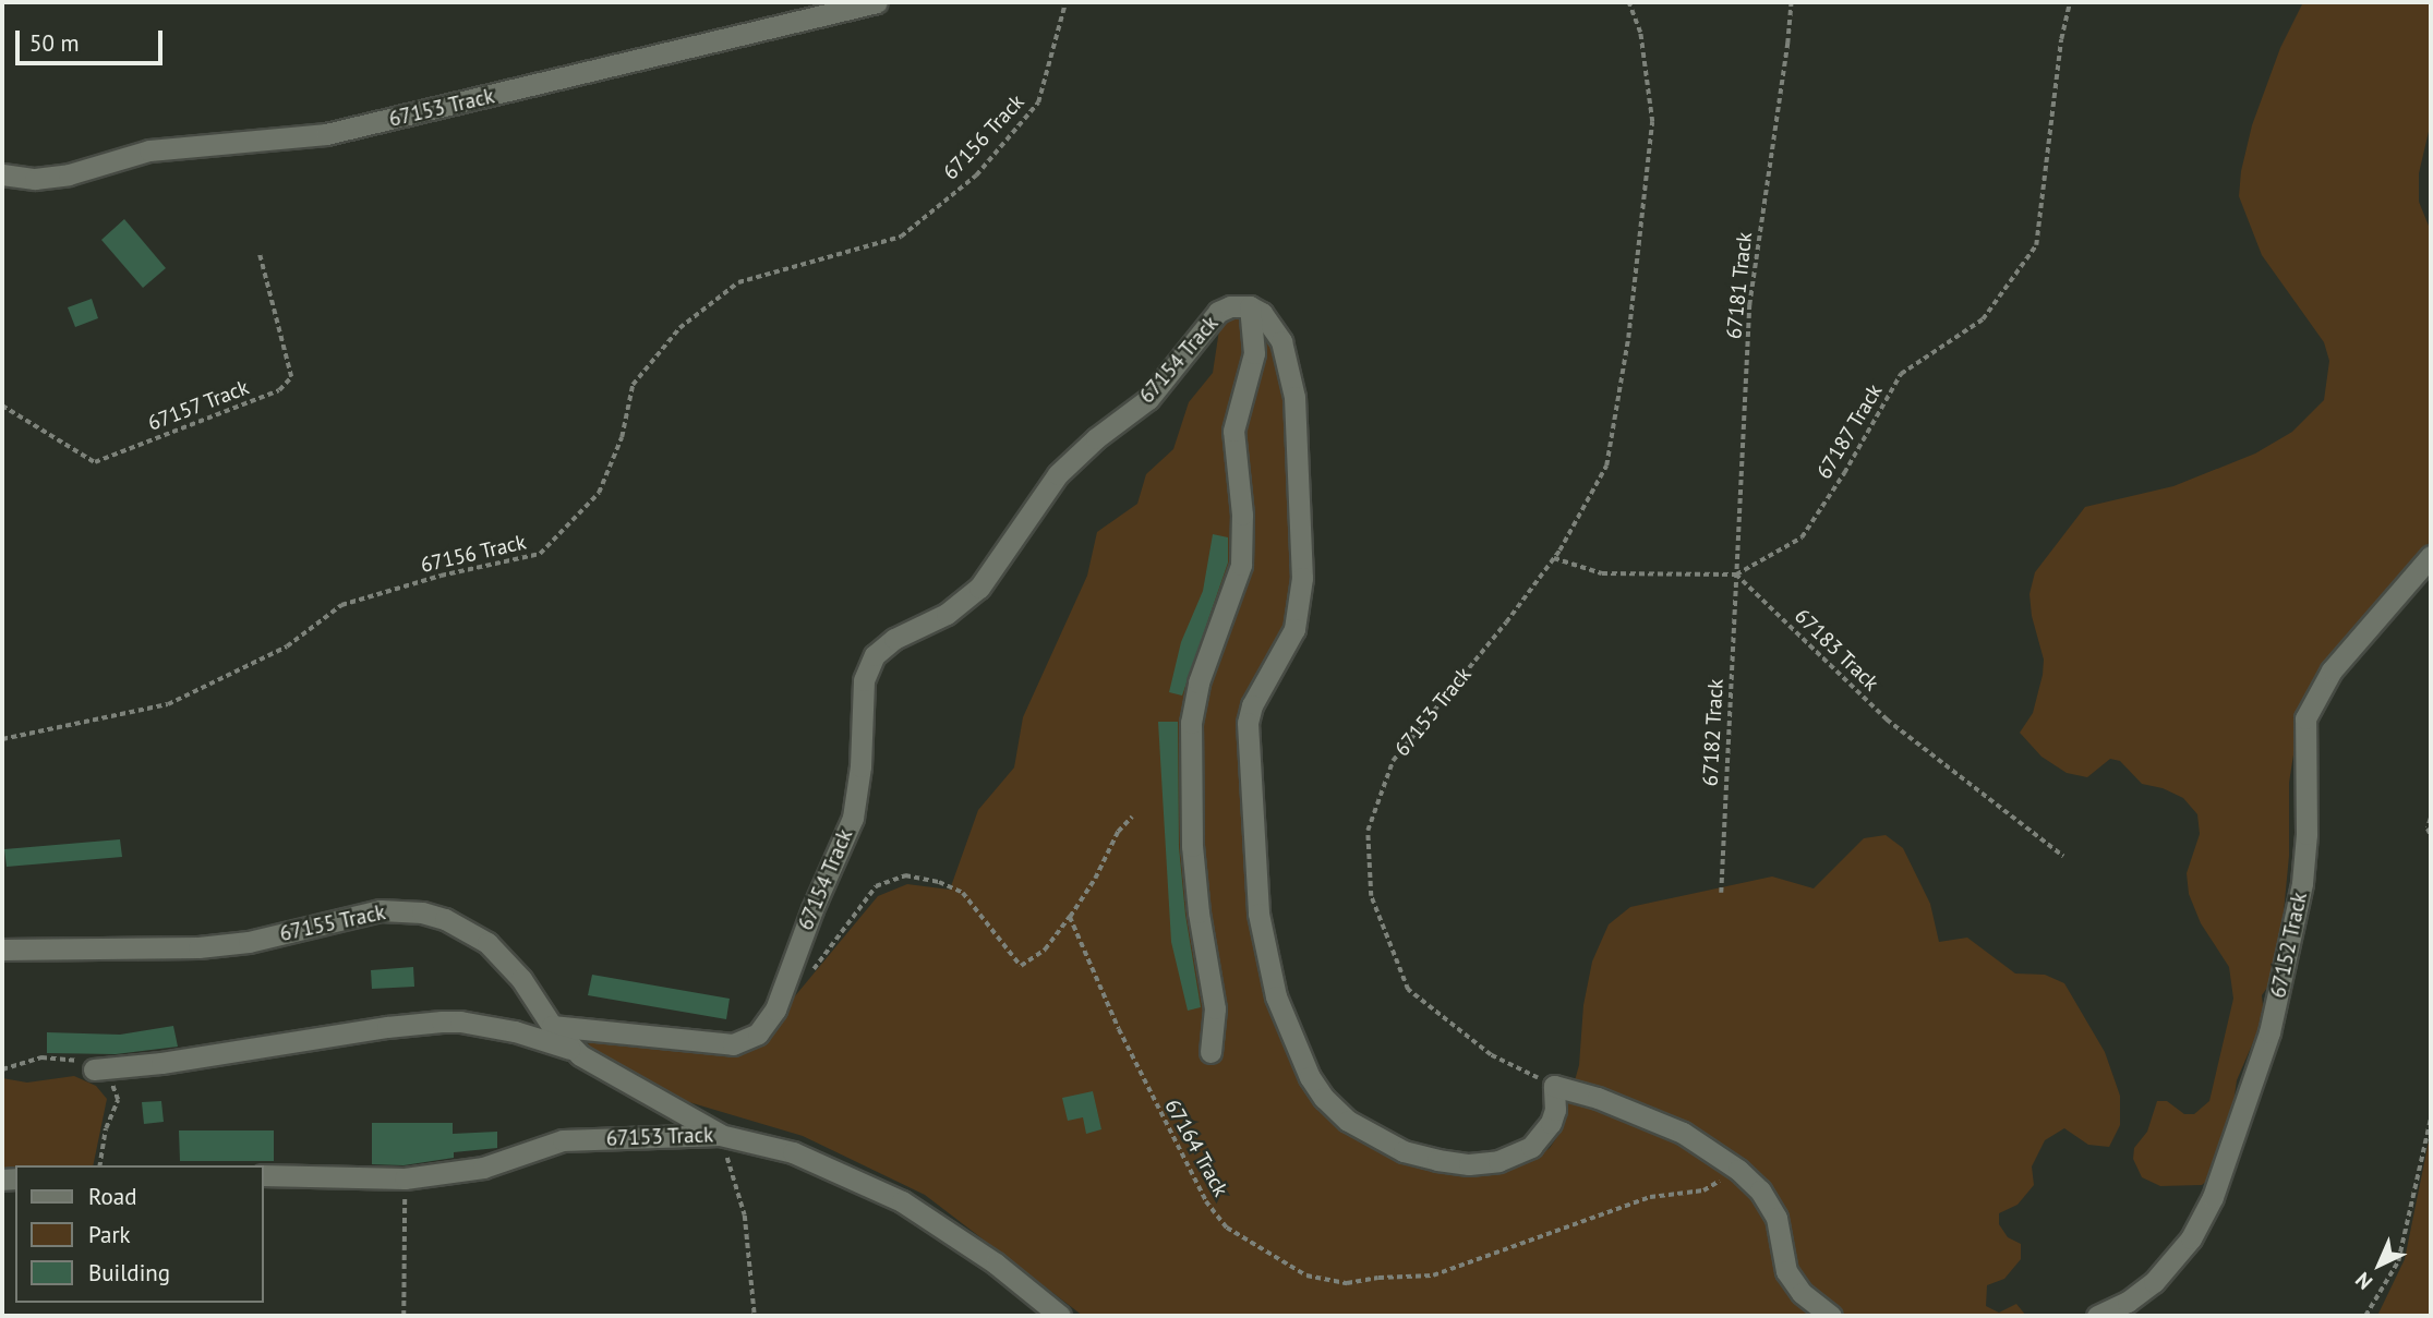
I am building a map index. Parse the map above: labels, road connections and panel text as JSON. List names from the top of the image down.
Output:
{
  "streets": {
    "street": [
      "67153 Track",
      "67154 Track",
      "67155 Track",
      "67152 Track"
    ],
    "path": [
      "67156 Track",
      "67181 Track",
      "67157 Track",
      "67187 Track",
      "67183 Track",
      "67182 Track",
      "67164 Track"
    ]
  },
  "crossings": [
    ["67153 Track", "67155 Track"],
    ["67181 Track", "67187 Track"],
    ["67181 Track", "67183 Track"],
    ["67181 Track", "67182 Track"],
    ["67154 Track", "67155 Track"],
    ["67187 Track", "67183 Track"],
    ["67187 Track", "67182 Track"],
    ["67183 Track", "67182 Track"]
  ],
  "legend": ["Road", "Park", "Building"],
  "scale_bar": "50 m",
  "north": "bottom left"
}
